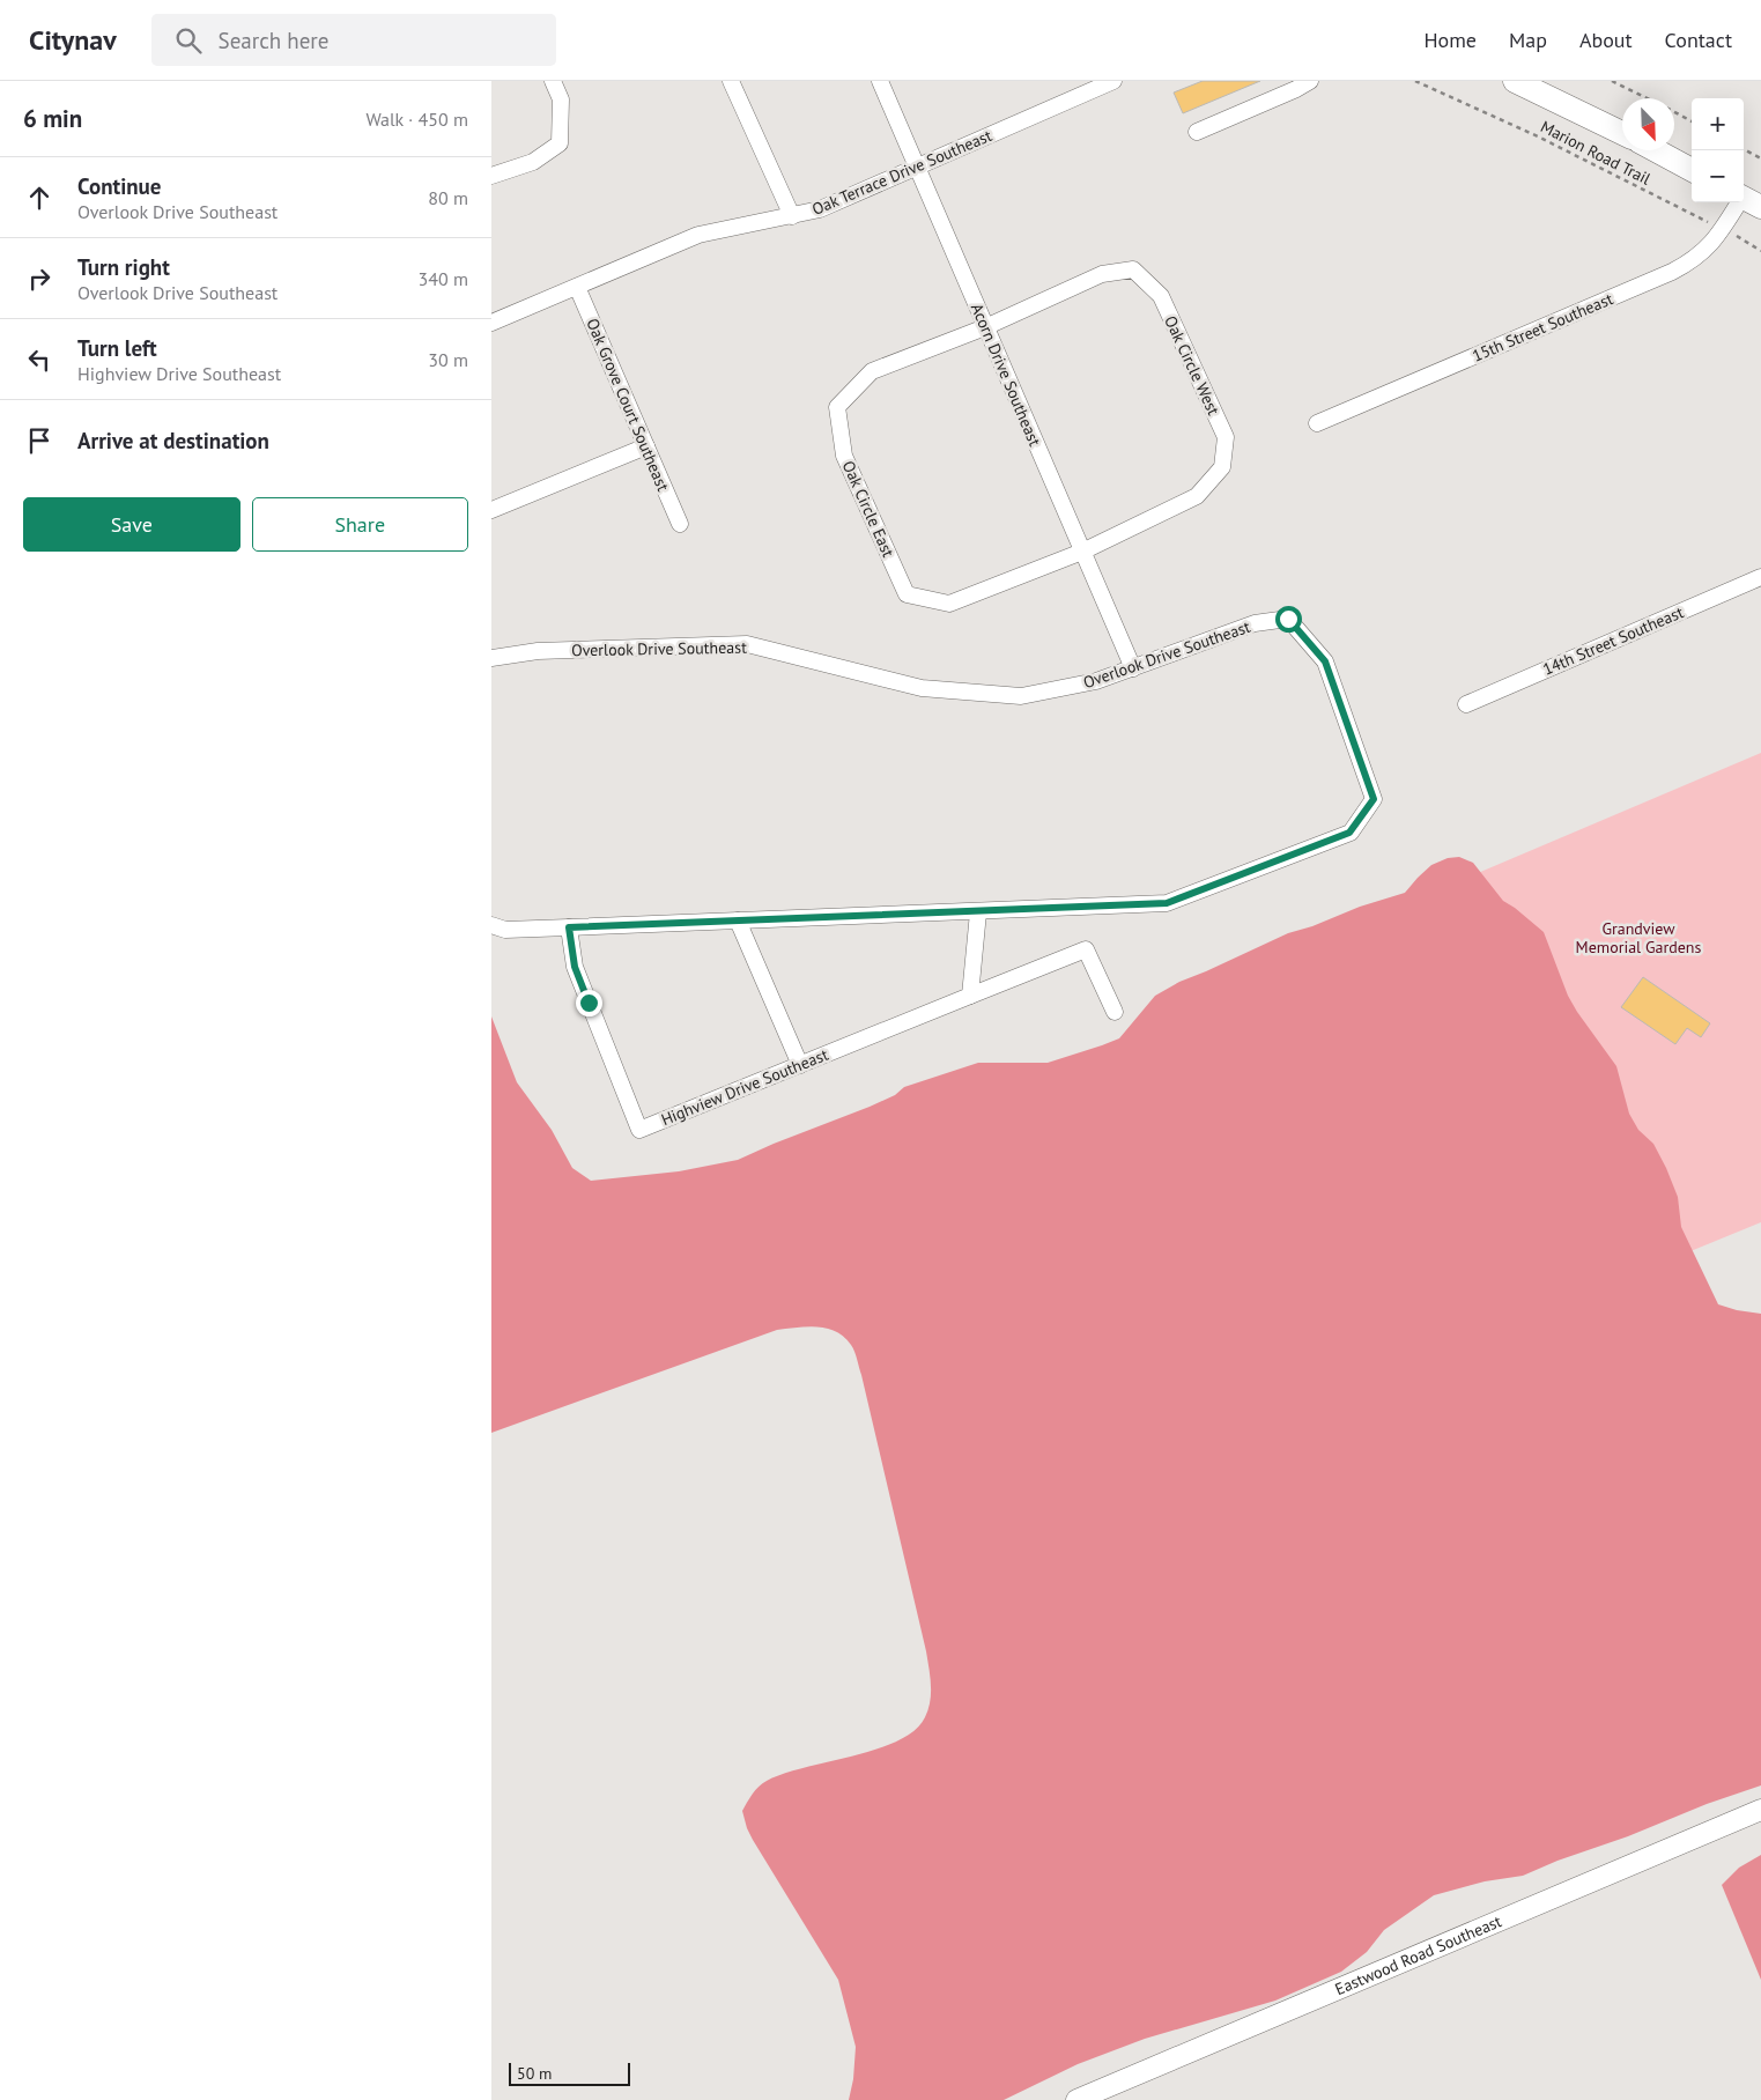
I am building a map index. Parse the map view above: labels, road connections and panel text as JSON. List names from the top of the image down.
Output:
{
  "streets": {
    "street": [
      "Oak Terrace Drive Southeast",
      "15th Street Southeast",
      "Oak Circle West",
      "Acorn Drive Southeast",
      "Oak Grove Court Southeast",
      "Oak Circle East",
      "14th Street Southeast",
      "Overlook Drive Southeast",
      "Highview Drive Southeast",
      "Eastwood Road Southeast"
    ],
    "path": ["Marion Road Trail"]
  },
  "crossings": [
    ["Marion Road Trail", "15th Street Southeast"],
    ["Oak Terrace Drive Southeast", "Acorn Drive Southeast"],
    ["Oak Terrace Drive Southeast", "Oak Grove Court Southeast"],
    ["Oak Circle West", "Acorn Drive Southeast"],
    ["Oak Circle West", "Oak Circle East"],
    ["Acorn Drive Southeast", "Oak Circle East"],
    ["Acorn Drive Southeast", "Overlook Drive Southeast"],
    ["Overlook Drive Southeast", "Highview Drive Southeast"]
  ],
  "parks": ["Grandview Memorial Gardens"],
  "scale_bar": "50 m",
  "north": "bottom right",
  "page": {
    "header": "Citynav",
    "search": "Search here",
    "nav": [
      "Home",
      "Map",
      "About",
      "Contact"
    ],
    "heading": ["6 min", "Walk · 450 m"],
    "map_buttons": ["+", "−"],
    "list": [
      ["Continue", "Overlook Drive Southeast", "80 m"],
      ["Turn right", "Overlook Drive Southeast", "340 m"],
      ["Turn left", "Highview Drive Southeast", "30 m"],
      "Arrive at destination"
    ],
    "buttons": ["Save", "Share"],
    "scale": "50 m"
  }
}
